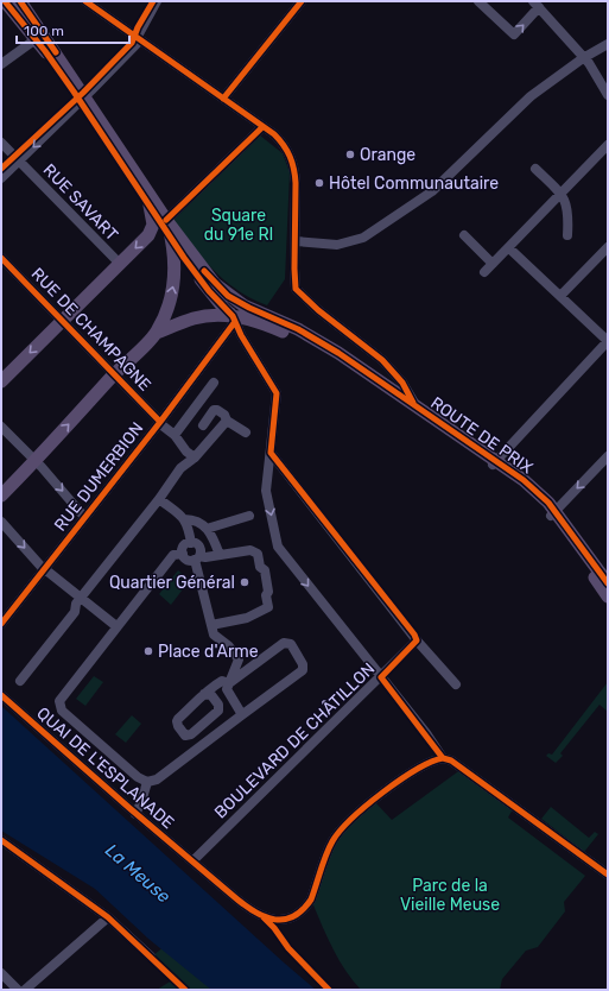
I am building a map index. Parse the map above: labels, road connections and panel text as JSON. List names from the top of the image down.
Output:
{
  "streets": {
    "main road": ["ROUTE DE PRIX"],
    "street": [
      "RUE SAVART",
      "RUE DE CHAMPAGNE",
      "RUE DUMERBION",
      "BOULEVARD DE CHÂTILLON",
      "QUAI DE L'ESPLANADE"
    ]
  },
  "crossings": [
    ["RUE DE CHAMPAGNE", "RUE DUMERBION"],
    ["ROUTE DE PRIX", "RUE DUMERBION"],
    ["BOULEVARD DE CHÂTILLON", "QUAI DE L'ESPLANADE"]
  ],
  "water": ["La Meuse"],
  "parks": ["Square du 91e RI", "Parc de la Vieille Meuse"],
  "places": [
    "Orange",
    "Hôtel Communautaire",
    "Quartier Général",
    "Place d'Arme"
  ],
  "scale_bar": "100 m"
}
